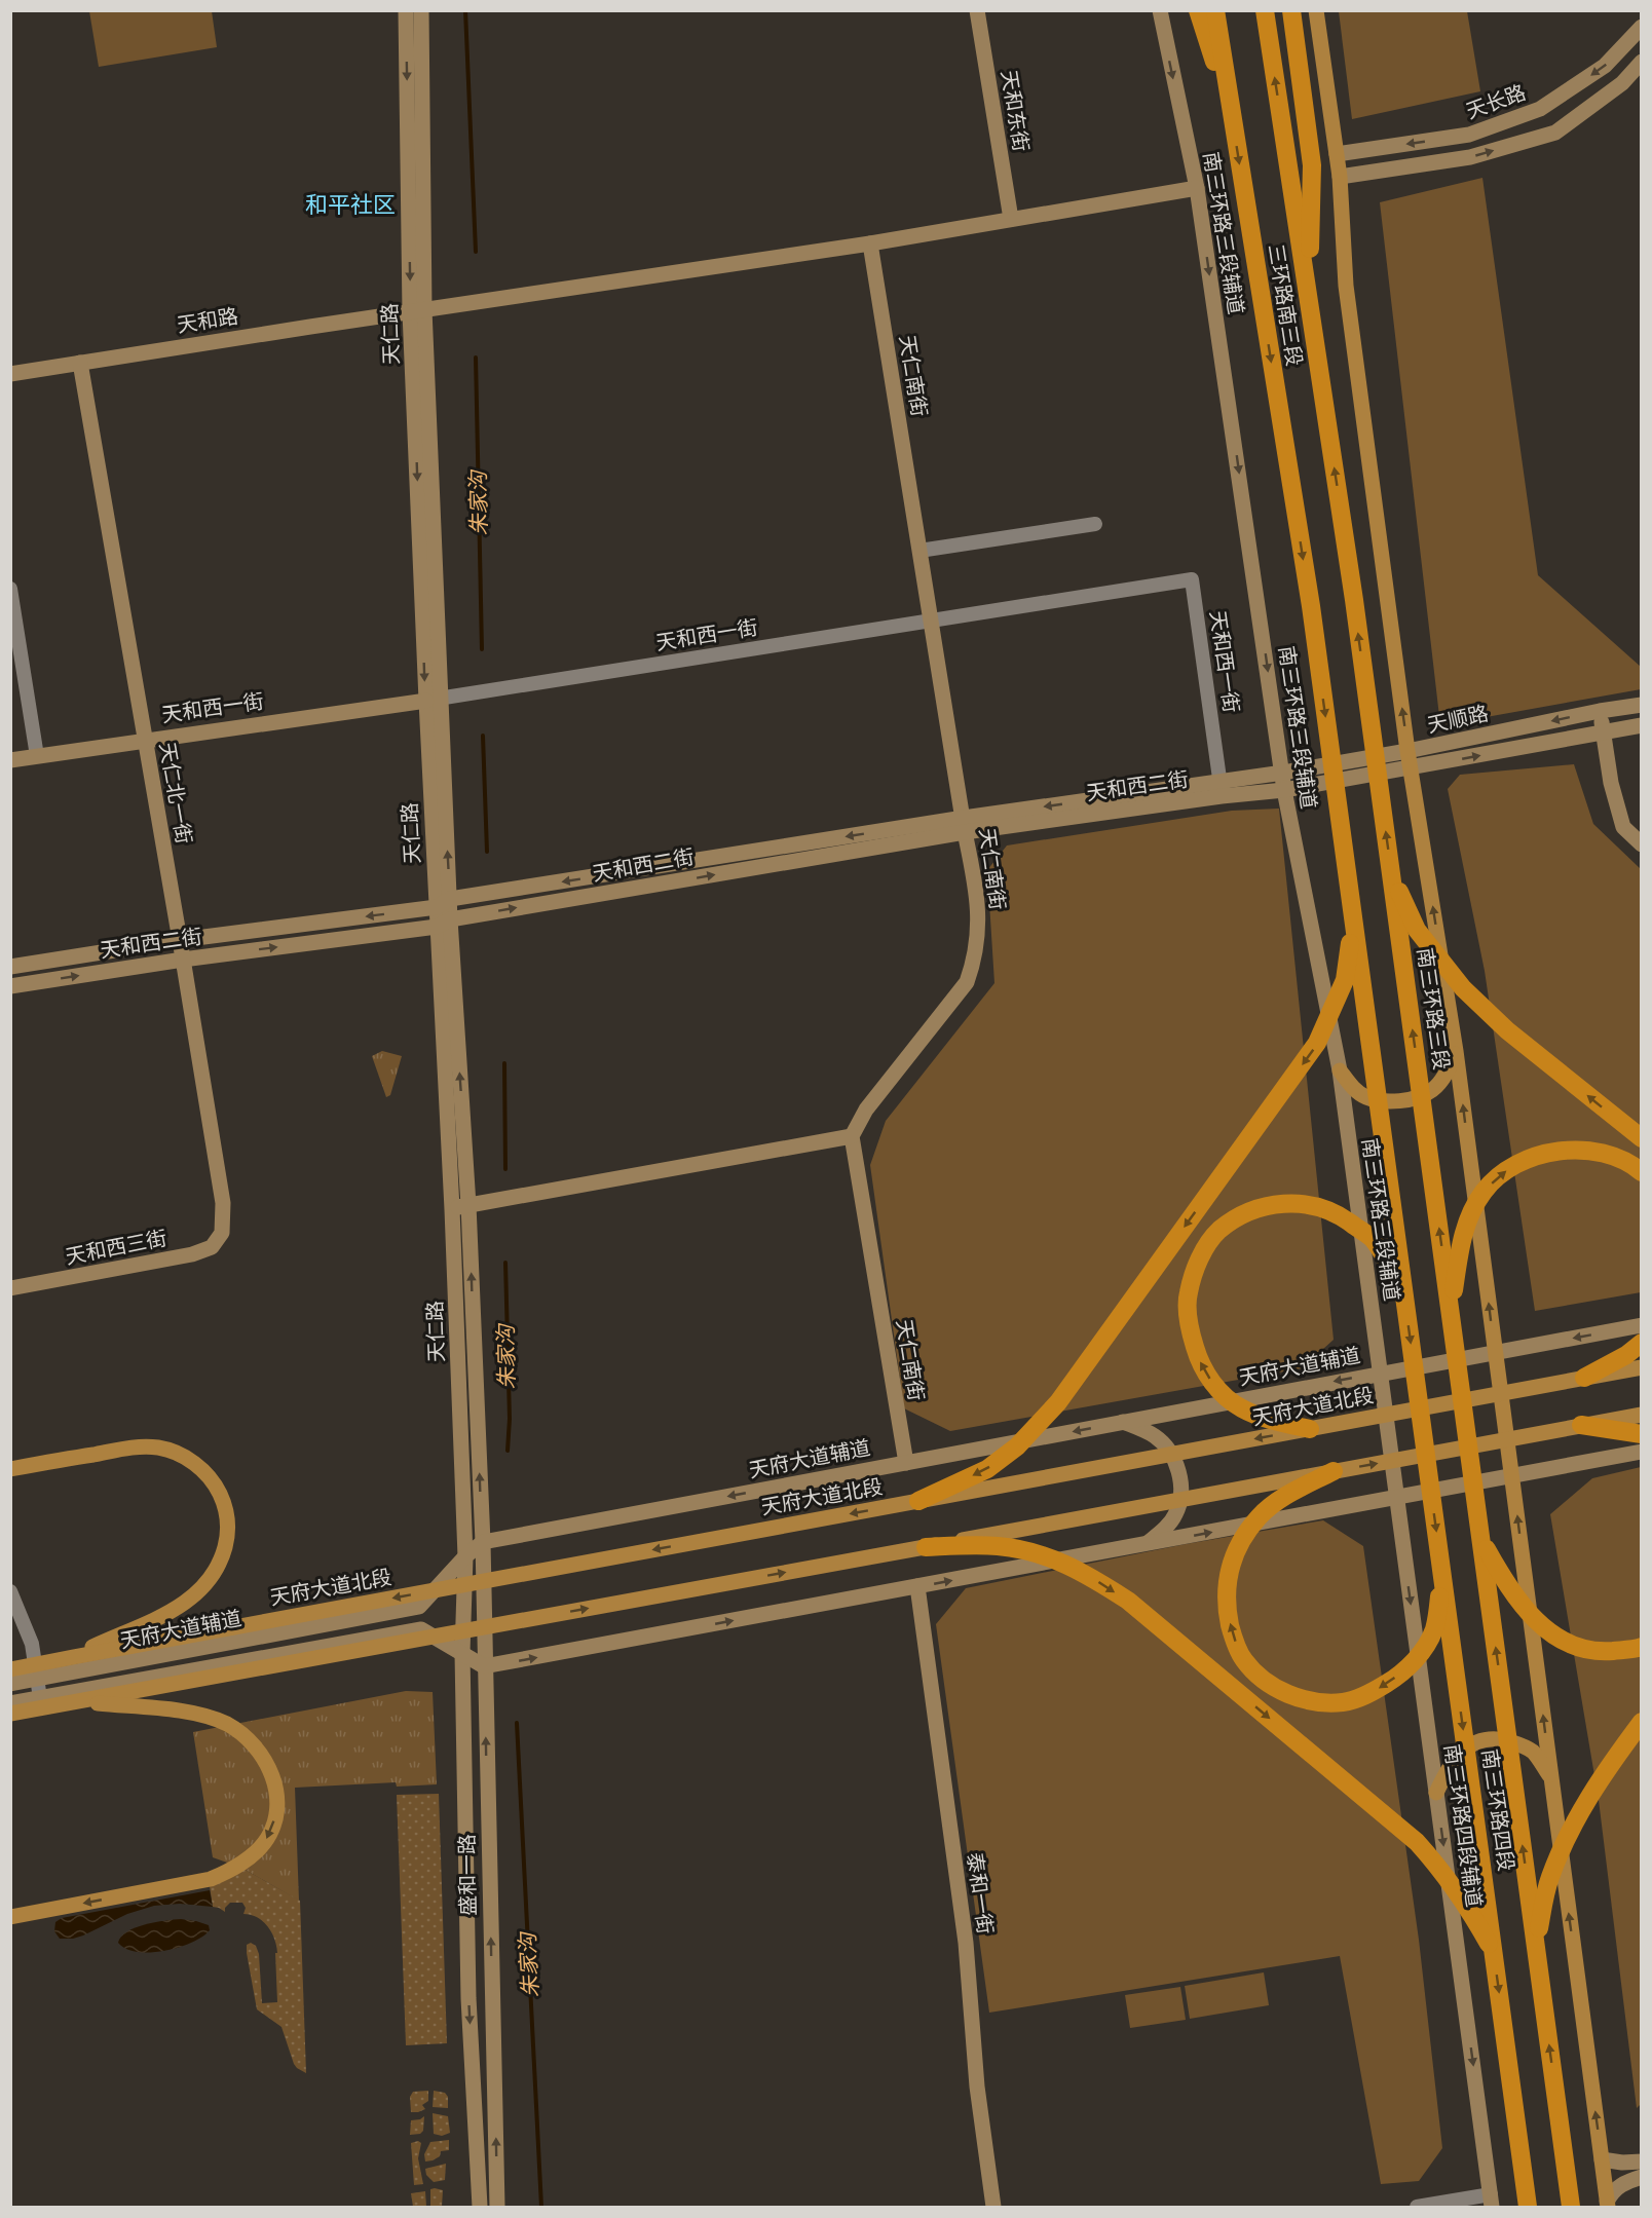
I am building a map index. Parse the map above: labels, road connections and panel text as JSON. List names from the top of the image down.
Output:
{
  "streets": {
    "highway": ["三环路南三段", "南三环路三段", "南三环路四段"],
    "main road": ["天府大道北段"],
    "street": [
      "天长路",
      "天和东街",
      "南三环路三段辅道",
      "天和路",
      "天仁路",
      "天仁南街",
      "天和西一街",
      "天顺路",
      "天和西二街",
      "天仁北一街",
      "天和西三街",
      "天府大道辅道",
      "南三环路四段辅道",
      "盛和一路",
      "泰和一街"
    ]
  },
  "crossings": [
    ["天和东街", "天和路"],
    ["南三环路三段辅道", "天和路"],
    ["南三环路三段辅道", "天顺路"],
    ["南三环路三段辅道", "天和西二街"],
    ["南三环路三段辅道", "天府大道辅道"],
    ["南三环路三段辅道", "南三环路四段辅道"],
    ["三环路南三段", "南三环路三段"],
    ["天和路", "天仁路"],
    ["天和路", "天仁南街"],
    ["天和路", "天仁北一街"],
    ["天仁路", "天和西一街"],
    ["天仁路", "天和西二街"],
    ["天仁路", "天府大道辅道"],
    ["天仁路", "盛和一路"],
    ["天仁南街", "天和西一街"],
    ["天仁南街", "天和西二街"],
    ["天仁南街", "天府大道辅道"],
    ["天和西一街", "天和西二街"],
    ["天和西一街", "天仁北一街"],
    ["天顺路", "天和西二街"],
    ["天和西二街", "天仁北一街"],
    ["天仁北一街", "天和西三街"],
    ["南三环路三段", "南三环路四段"],
    ["天府大道辅道", "盛和一路"]
  ],
  "one_way": ["南三环路三段辅道", "南三环路四段辅道"],
  "districts": ["和平社区"],
  "water": ["朱家沟"]
}
